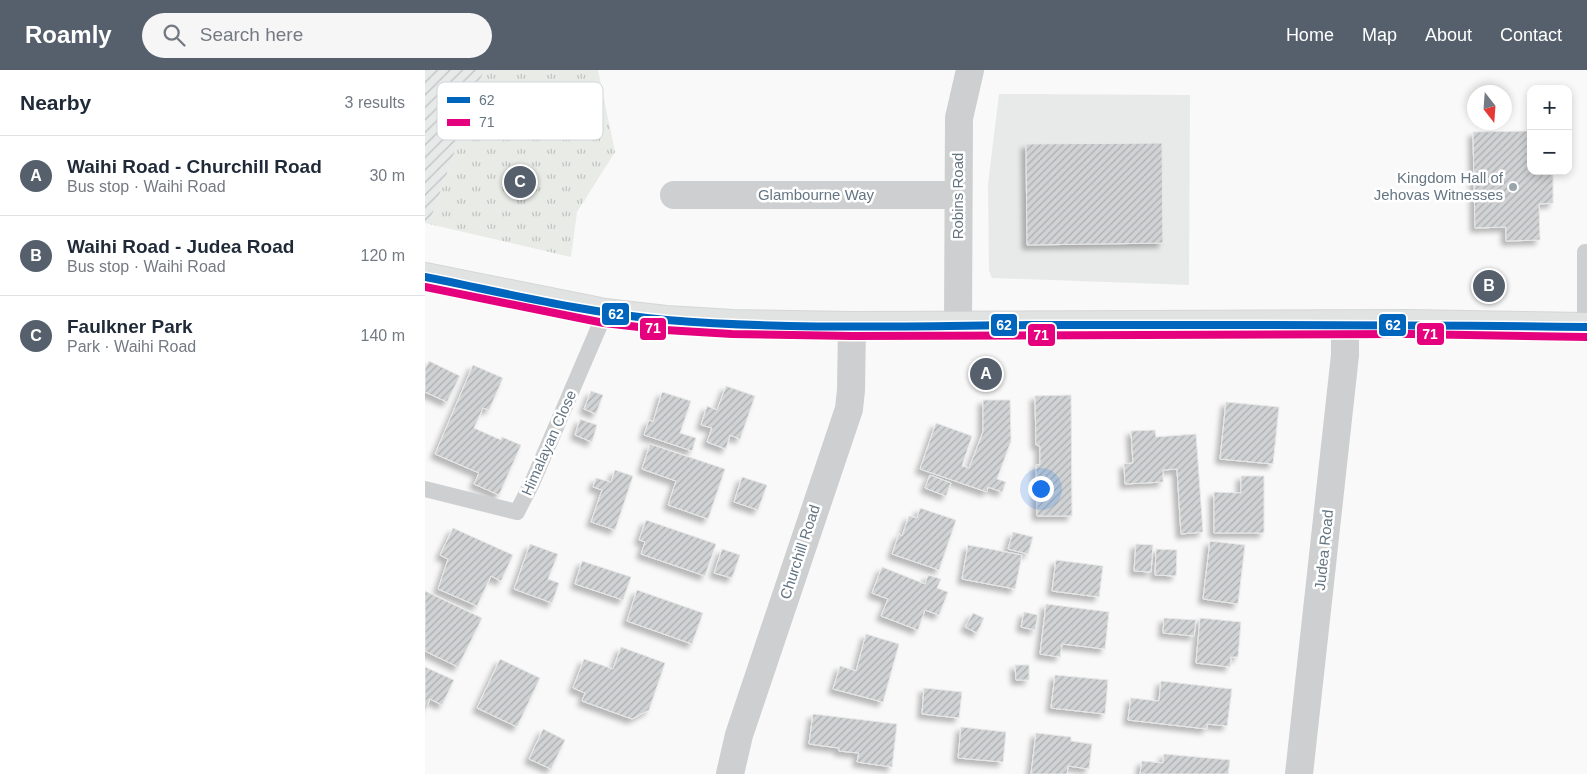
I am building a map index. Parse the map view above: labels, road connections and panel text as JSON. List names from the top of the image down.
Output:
{
  "streets": {
    "street": [
      "Glambourne Way",
      "Robins Road",
      "Judea Road",
      "Churchill Road"
    ],
    "lane": ["Himalayan Close"]
  },
  "crossings": [
    ["Glambourne Way", "Robins Road"]
  ],
  "places": ["Kingdom Hall of Jehovas Witnesses"],
  "lines": ["transit line 62", "transit line 71"],
  "legend": ["62", "71"],
  "north": "bottom",
  "page": {
    "header": "Roamly",
    "search": "Search here",
    "nav": [
      "Home",
      "Map",
      "About",
      "Contact"
    ],
    "heading": ["Nearby", "3 results"],
    "map_buttons": ["+", "−"],
    "list": [
      {
        "mark": "A",
        "name": "Waihi Road - Churchill Road",
        "note": "Bus stop · Waihi Road",
        "value": "30 m"
      },
      {
        "mark": "B",
        "name": "Waihi Road - Judea Road",
        "note": "Bus stop · Waihi Road",
        "value": "120 m"
      },
      {
        "mark": "C",
        "name": "Faulkner Park",
        "note": "Park · Waihi Road",
        "value": "140 m"
      }
    ],
    "pins": ["C", "B", "A"]
  }
}
